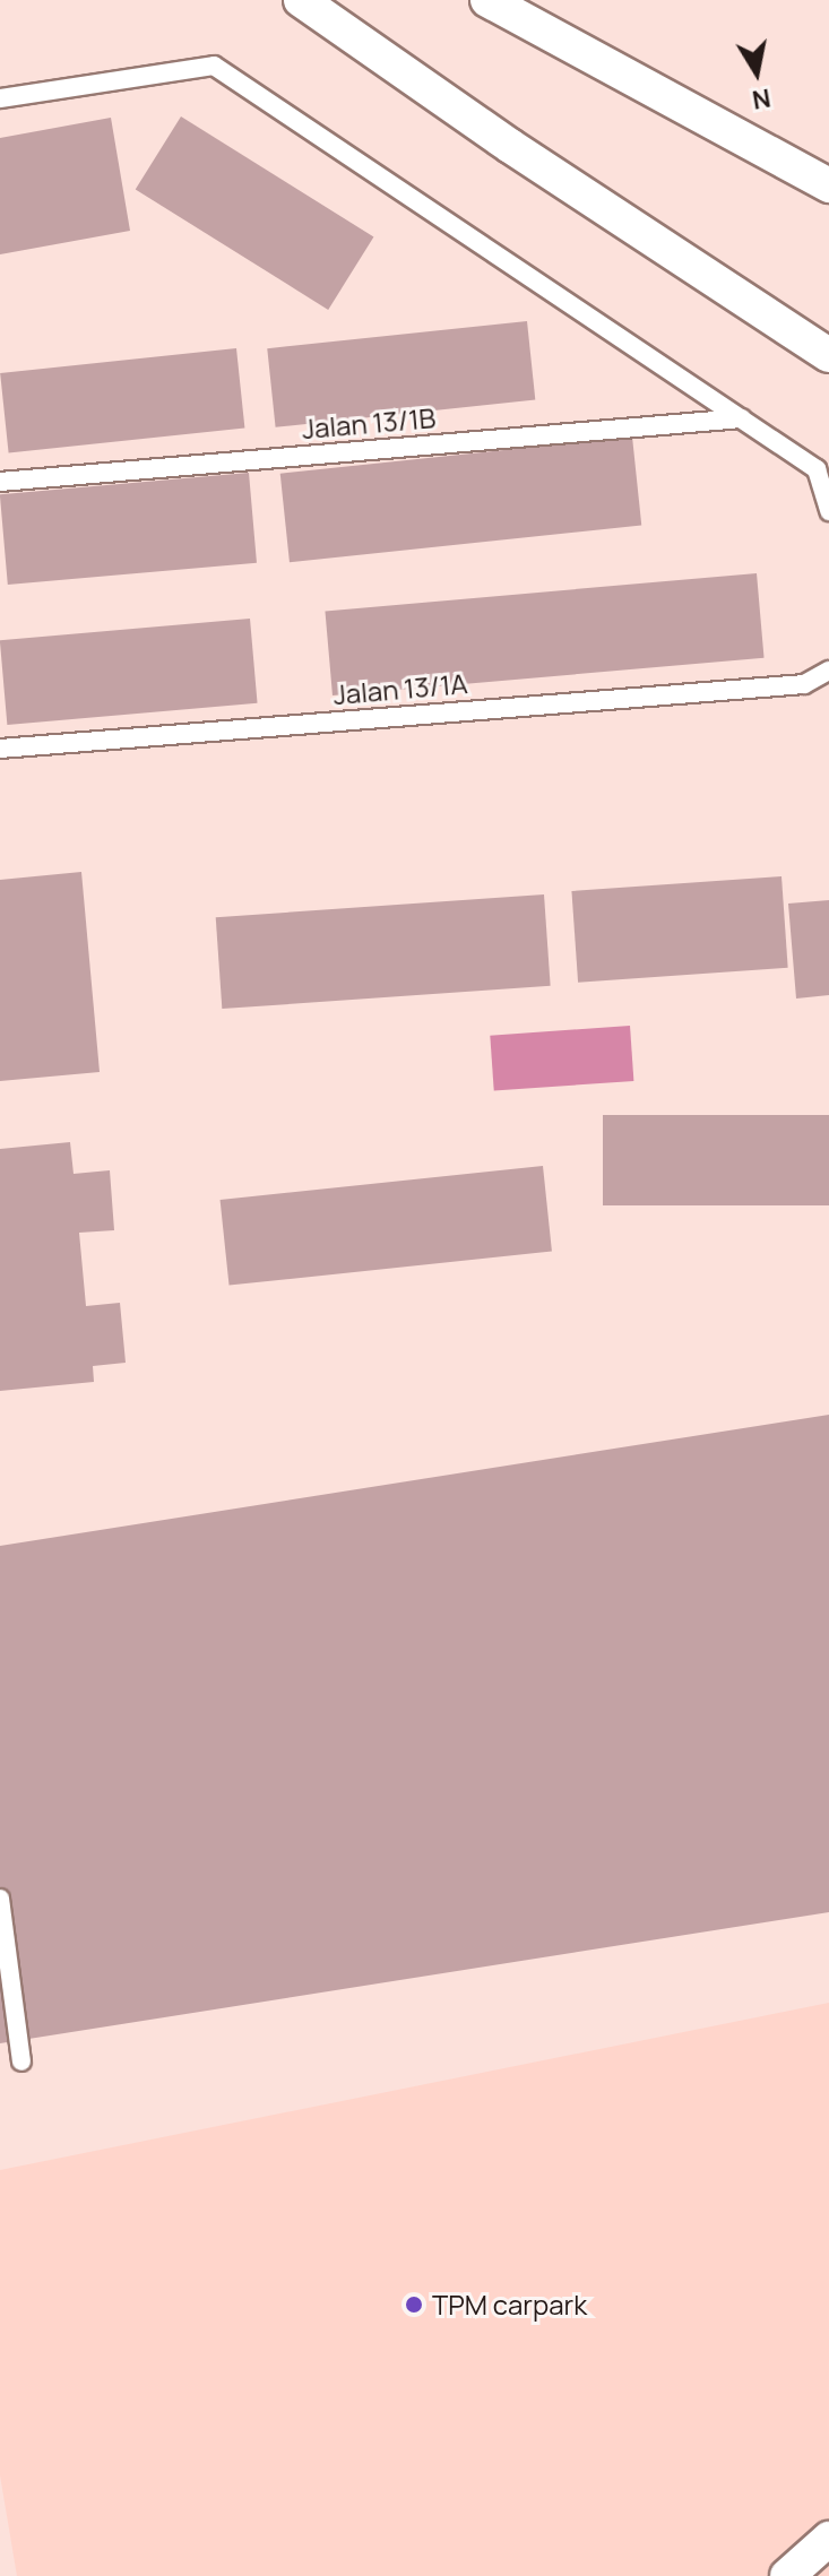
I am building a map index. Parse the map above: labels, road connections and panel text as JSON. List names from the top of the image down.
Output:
{
  "streets": {
    "lane": ["Jalan 13/1B", "Jalan 13/1A"]
  },
  "places": ["TPM carpark"],
  "north": "bottom"
}
